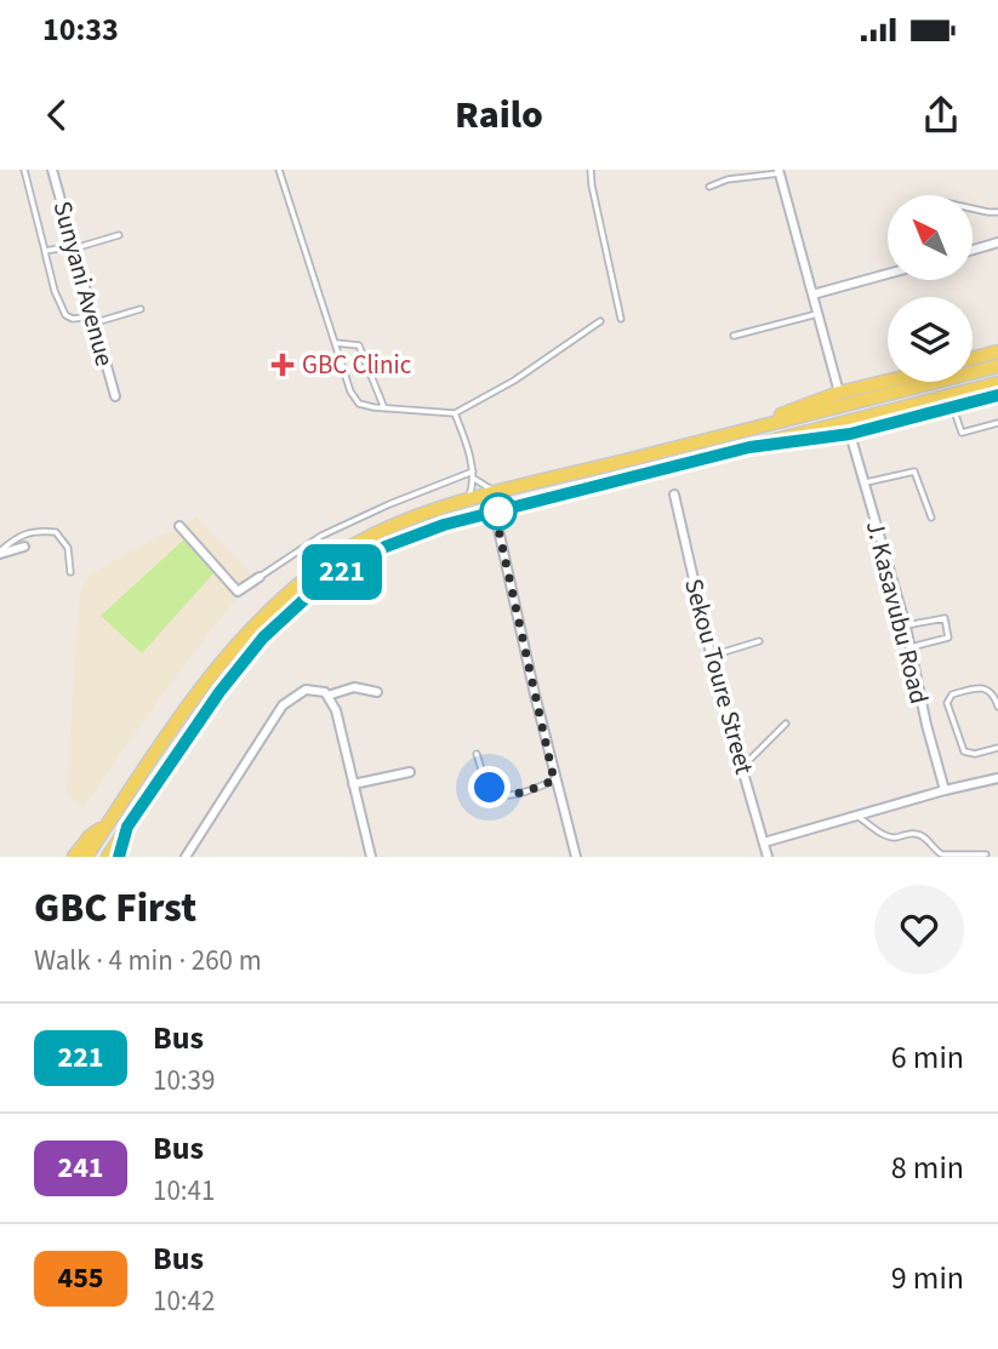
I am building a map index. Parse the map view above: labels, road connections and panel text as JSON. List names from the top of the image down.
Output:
{
  "streets": {
    "street": ["Sunyani Avenue", "J. Kasavubu Road", "Sekou Toure Street"]
  },
  "places": {
    "health": ["GBC Clinic"]
  },
  "lines": ["bus line 221"],
  "north": "top left",
  "page": {
    "status": "10:33",
    "header": "Railo",
    "on_map": "221",
    "heading": ["GBC First", "Walk · 4 min · 260 m"],
    "list": [
      {
        "mark": "221",
        "name": "Bus",
        "note": "10:39",
        "value": "6 min"
      },
      {
        "mark": "241",
        "name": "Bus",
        "note": "10:41",
        "value": "8 min"
      },
      {
        "mark": "455",
        "name": "Bus",
        "note": "10:42",
        "value": "9 min"
      }
    ]
  }
}
